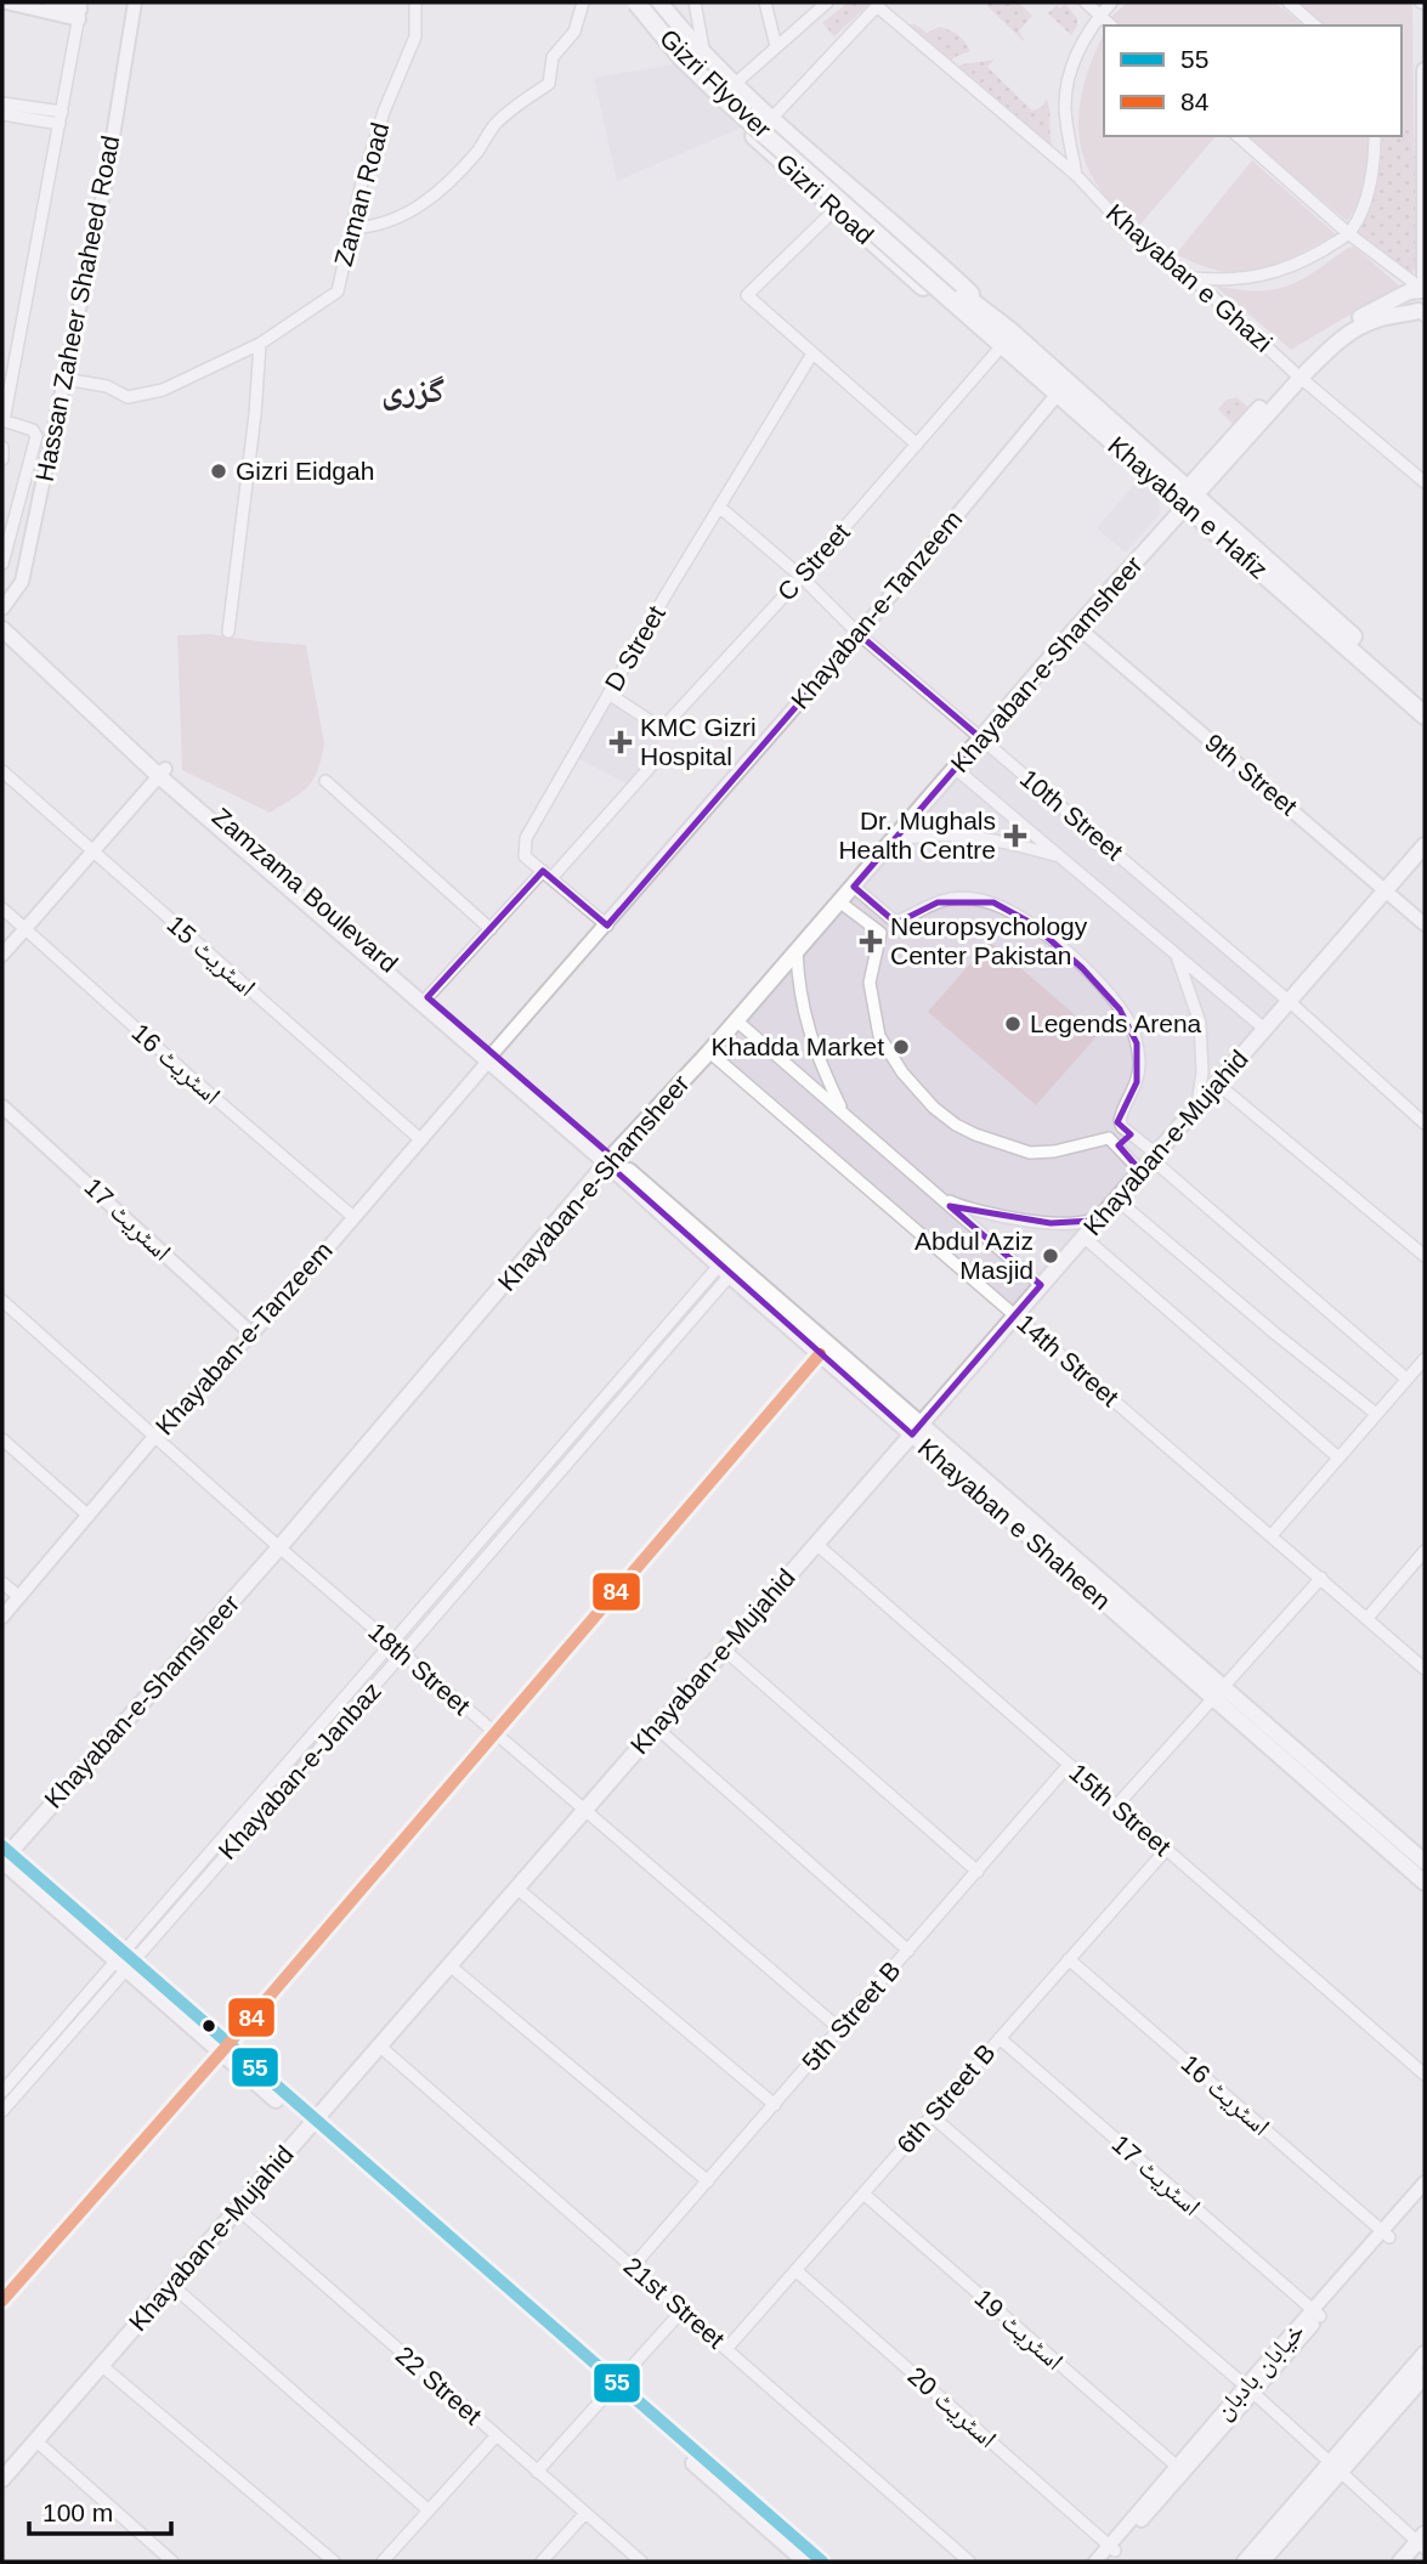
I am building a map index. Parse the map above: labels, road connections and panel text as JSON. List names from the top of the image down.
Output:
{
  "streets": {
    "main road": [
      "Gizri Flyover",
      "Gizri Road",
      "Khayaban e Hafiz",
      "Khayaban-e-Shamsheer",
      "Zamzama Boulevard",
      "Khayaban-e-Mujahid",
      "Khayaban e Shaheen"
    ],
    "street": [
      "Zaman Road",
      "Khayaban e Ghazi",
      "Hassan Zaheer Shaheed Road",
      "C Street",
      "Khayaban-e-Tanzeem",
      "D Street",
      "9th Street",
      "10th Street",
      "اسٹریٹ 15",
      "اسٹریٹ 16",
      "اسٹریٹ 17",
      "14th Street",
      "18th Street",
      "Khayaban-e-Janbaz",
      "15th Street",
      "5th Street B",
      "6th Street B",
      "21st Street",
      "اسٹریٹ 19",
      "خیابان بادبان",
      "22 Street",
      "اسٹریٹ 20"
    ]
  },
  "crossings": [
    ["Gizri Flyover", "Gizri Road"],
    ["Zaman Road", "Hassan Zaheer Shaheed Road"],
    ["Gizri Road", "Khayaban e Hafiz"],
    ["Gizri Road", "C Street"],
    ["Khayaban e Ghazi", "Khayaban-e-Shamsheer"],
    ["Khayaban e Hafiz", "Khayaban-e-Tanzeem"],
    ["Khayaban e Hafiz", "Khayaban-e-Shamsheer"],
    ["C Street", "D Street"],
    ["C Street", "10th Street"],
    ["Khayaban-e-Tanzeem", "D Street"],
    ["Khayaban-e-Tanzeem", "10th Street"],
    ["Khayaban-e-Tanzeem", "Zamzama Boulevard"],
    ["Khayaban-e-Tanzeem", "اسٹریٹ 15"],
    ["Khayaban-e-Tanzeem", "اسٹریٹ 16"],
    ["Khayaban-e-Tanzeem", "اسٹریٹ 17"],
    ["Khayaban-e-Tanzeem", "18th Street"],
    ["D Street", "10th Street"],
    ["Khayaban-e-Shamsheer", "9th Street"],
    ["Khayaban-e-Shamsheer", "10th Street"],
    ["Khayaban-e-Shamsheer", "Zamzama Boulevard"],
    ["Khayaban-e-Shamsheer", "14th Street"],
    ["Khayaban-e-Shamsheer", "Khayaban e Shaheen"],
    ["Khayaban-e-Shamsheer", "18th Street"],
    ["9th Street", "Khayaban-e-Mujahid"],
    ["10th Street", "Khayaban-e-Mujahid"],
    ["Zamzama Boulevard", "Khayaban e Shaheen"],
    ["اسٹریٹ 16", "6th Street B"],
    ["اسٹریٹ 16", "خیابان بادبان"],
    ["Khayaban-e-Mujahid", "14th Street"],
    ["Khayaban-e-Mujahid", "Khayaban e Shaheen"],
    ["Khayaban-e-Mujahid", "18th Street"],
    ["Khayaban-e-Mujahid", "15th Street"],
    ["Khayaban-e-Mujahid", "21st Street"],
    ["Khayaban-e-Mujahid", "22 Street"],
    ["اسٹریٹ 17", "6th Street B"],
    ["اسٹریٹ 17", "خیابان بادبان"],
    ["Khayaban e Shaheen", "Khayaban-e-Janbaz"],
    ["18th Street", "Khayaban-e-Janbaz"],
    ["18th Street", "5th Street B"],
    ["15th Street", "5th Street B"],
    ["15th Street", "6th Street B"],
    ["5th Street B", "21st Street"],
    ["6th Street B", "21st Street"],
    ["6th Street B", "اسٹریٹ 19"],
    ["6th Street B", "اسٹریٹ 20"],
    ["اسٹریٹ 19", "خیابان بادبان"],
    ["خیابان بادبان", "اسٹریٹ 20"]
  ],
  "districts": ["گزری"],
  "places": {
    "other": [
      "Gizri Eidgah",
      "Legends Arena",
      "Khadda Market",
      "Abdul Aziz Masjid"
    ],
    "health": ["KMC Gizri Hospital", "Dr. Mughals Health Centre", "Neuropsychology Center Pakistan"]
  },
  "lines": ["transit line 84", "transit line 55"],
  "legend": ["55", "84"],
  "scale_bar": "100 m"
}
